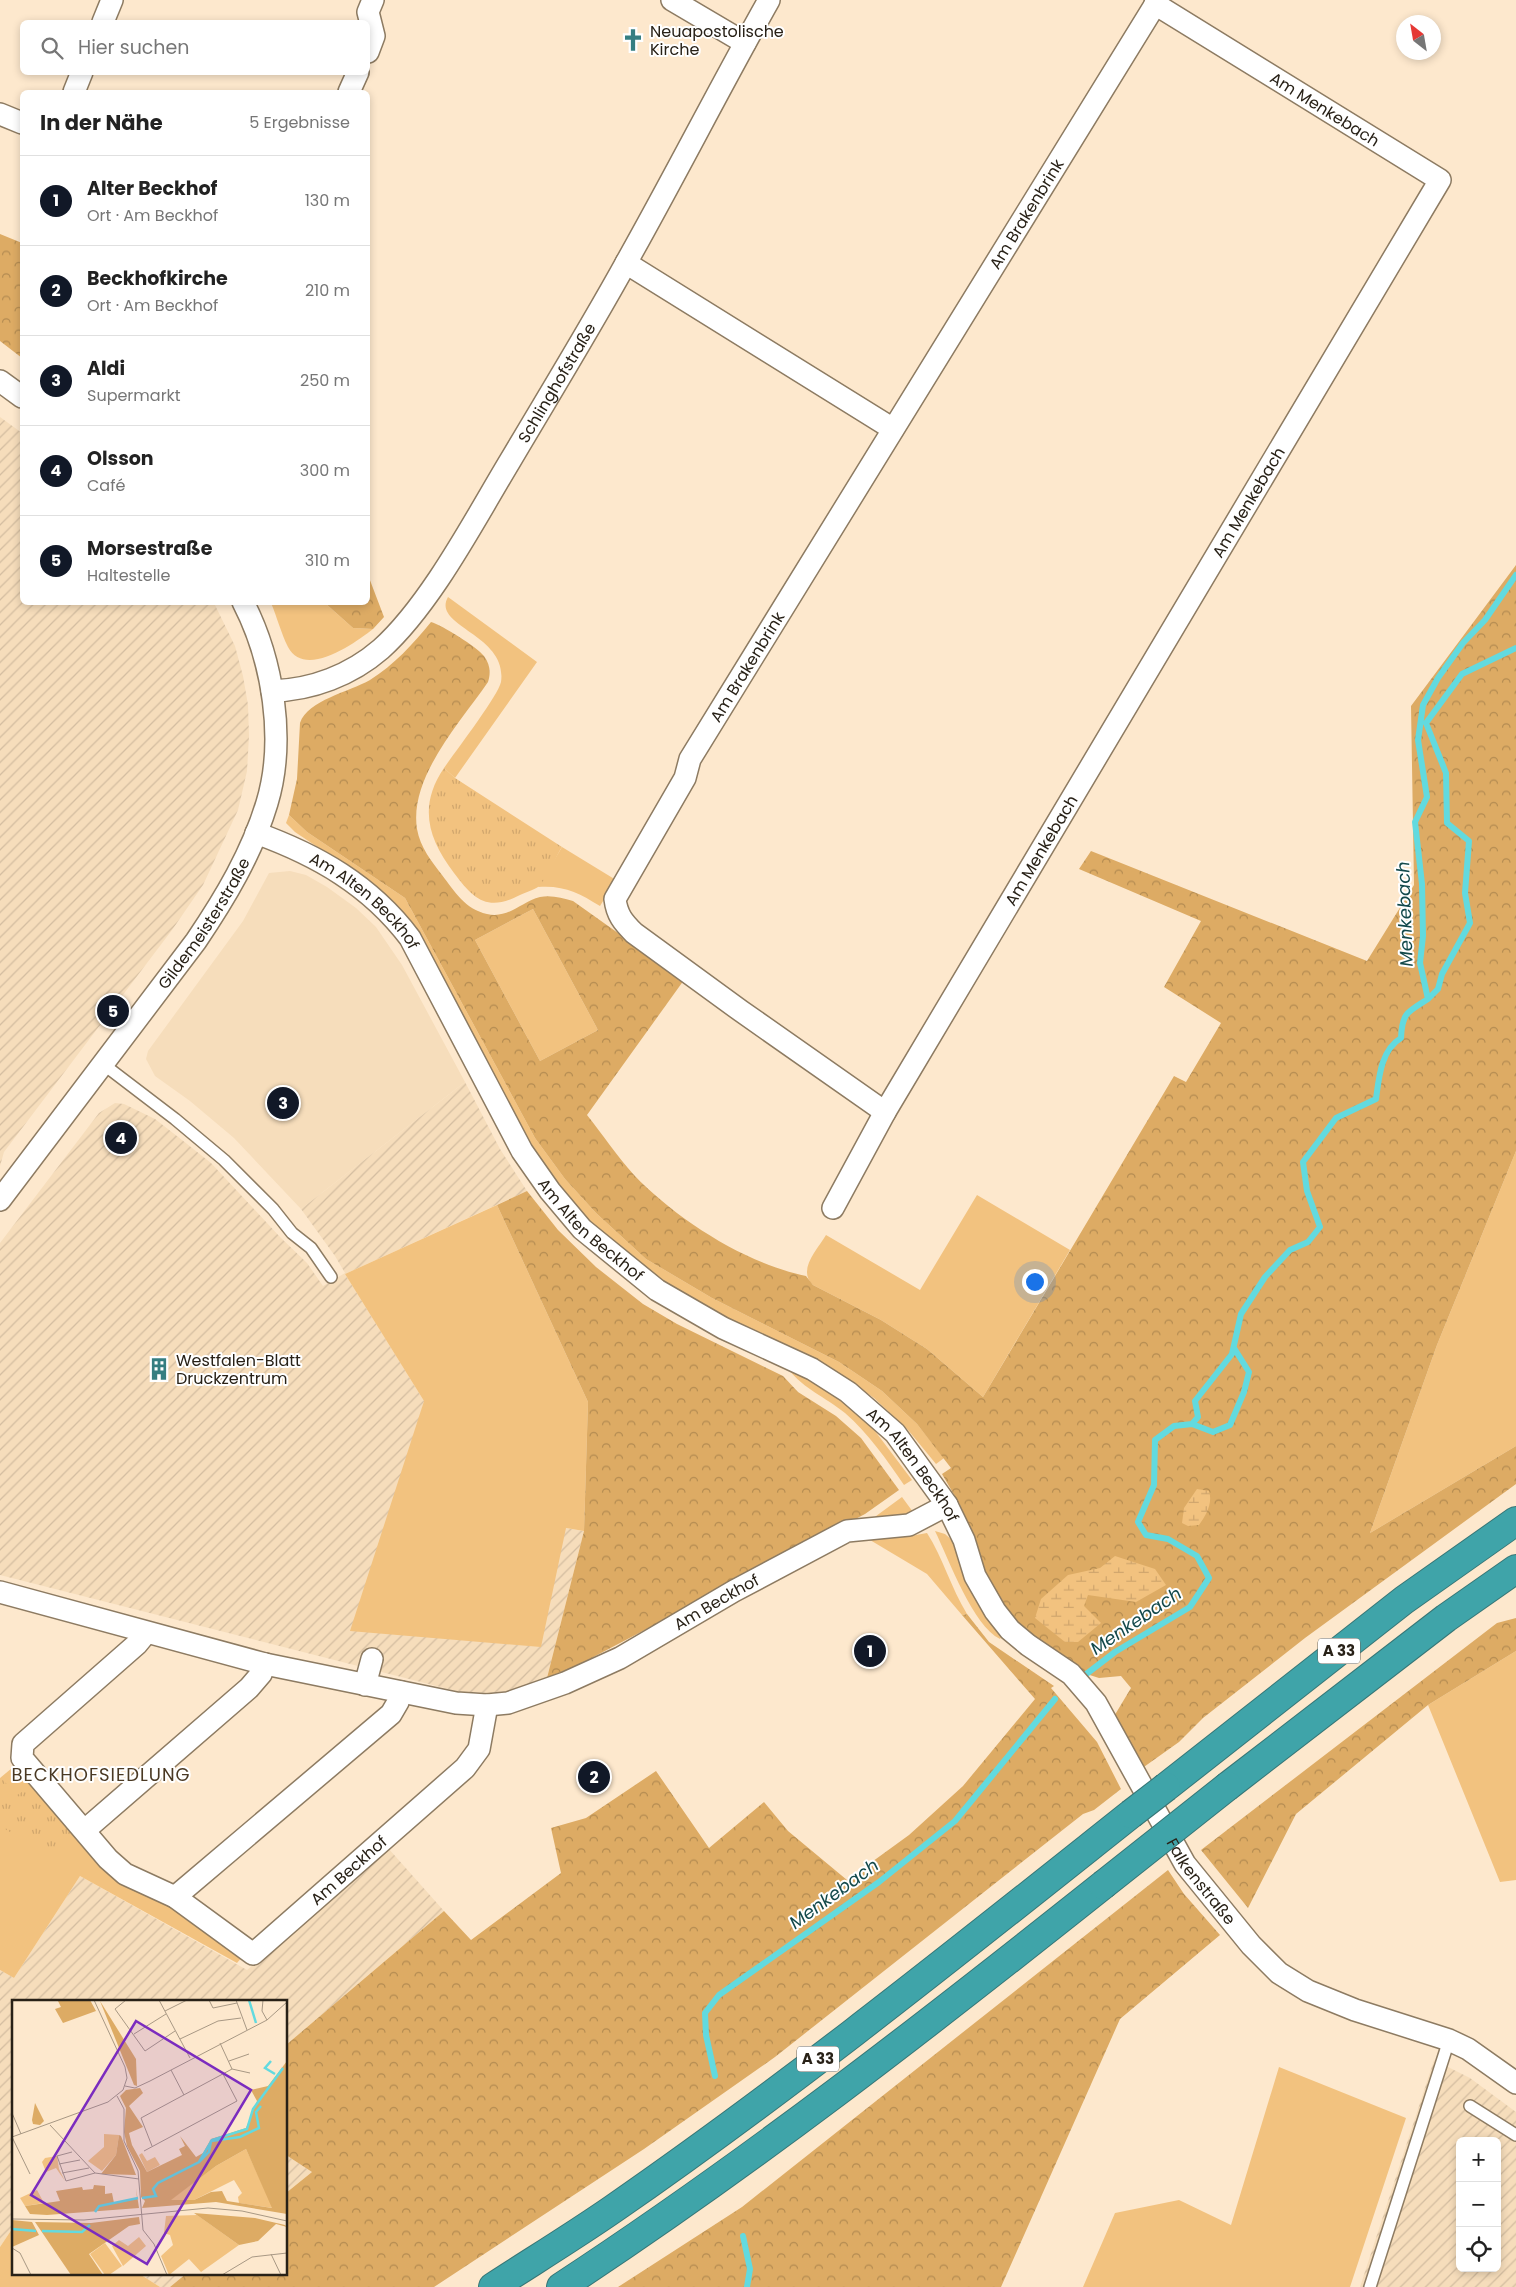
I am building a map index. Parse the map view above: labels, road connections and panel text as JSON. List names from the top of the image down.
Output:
{
  "streets": {
    "highway": ["A 33"],
    "street": [
      "Am Menkebach",
      "Am Brakenbrink",
      "Schlinghofstraße",
      "Am Alten Beckhof",
      "Gildemeisterstraße",
      "Am Beckhof",
      "Falkenstraße"
    ]
  },
  "crossings": [
    ["Am Menkebach", "Am Brakenbrink"],
    ["Schlinghofstraße", "Gildemeisterstraße"],
    ["Am Alten Beckhof", "Gildemeisterstraße"],
    ["Am Alten Beckhof", "Am Beckhof"],
    ["Am Alten Beckhof", "Falkenstraße"]
  ],
  "districts": ["BECKHOFSIEDLUNG"],
  "water": ["Menkebach"],
  "places": {
    "church": ["Neuapostolische Kirche"],
    "building": ["Westfalen-Blatt Druckzentrum"]
  },
  "north": "top left",
  "page": {
    "search": "Hier suchen",
    "heading": ["In der Nähe", "5 Ergebnisse"],
    "list": [
      {
        "mark": "1",
        "name": "Alter Beckhof",
        "note": "Ort · Am Beckhof",
        "value": "130 m"
      },
      {
        "mark": "2",
        "name": "Beckhofkirche",
        "note": "Ort · Am Beckhof",
        "value": "210 m"
      },
      {
        "mark": "3",
        "name": "Aldi",
        "note": "Supermarkt",
        "value": "250 m"
      },
      {
        "mark": "4",
        "name": "Olsson",
        "note": "Café",
        "value": "300 m"
      },
      {
        "mark": "5",
        "name": "Morsestraße",
        "note": "Haltestelle",
        "value": "310 m"
      }
    ],
    "pins": [
      "5",
      "3",
      "4",
      "1",
      "2"
    ],
    "map_buttons": ["+", "−"]
  }
}
